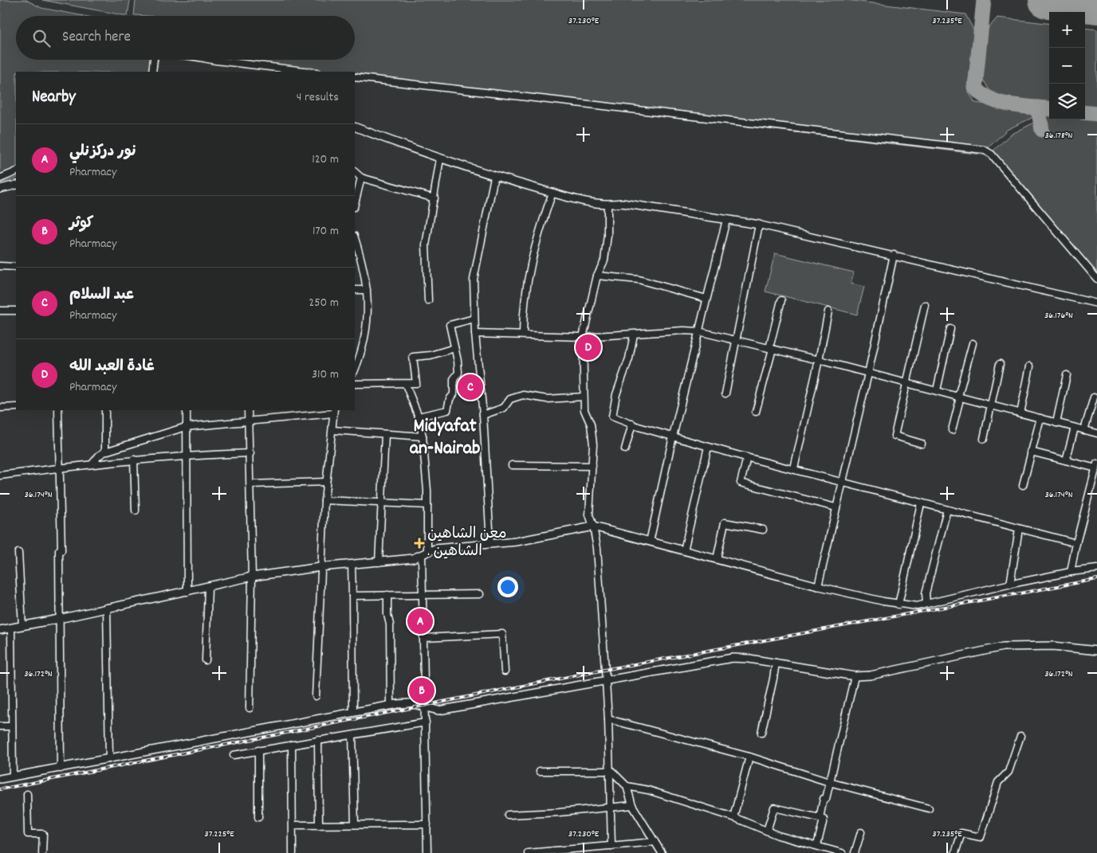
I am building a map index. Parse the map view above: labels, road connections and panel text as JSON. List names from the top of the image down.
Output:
{
  "districts": ["Midyafat an-Nairab"],
  "places": {
    "health": ["معن الشاهين . الشاهين"]
  },
  "page": {
    "map_buttons": ["+", "−"],
    "search": "Search here",
    "heading": ["Nearby", "4 results"],
    "list": [
      {
        "mark": "A",
        "name": "نور دركزنلي",
        "note": "Pharmacy",
        "value": "120 m"
      },
      {
        "mark": "B",
        "name": "كوثر",
        "note": "Pharmacy",
        "value": "170 m"
      },
      {
        "mark": "C",
        "name": "عبد السلام",
        "note": "Pharmacy",
        "value": "250 m"
      },
      {
        "mark": "D",
        "name": "غادة العبد الله",
        "note": "Pharmacy",
        "value": "310 m"
      }
    ],
    "pins": [
      "D",
      "C",
      "A",
      "B"
    ]
  },
  "coordinates": [
    "37.230°E",
    "37.235°E",
    "36.178°N",
    "36.176°N",
    "36.174°N",
    "36.172°N",
    "37.225°E"
  ]
}
